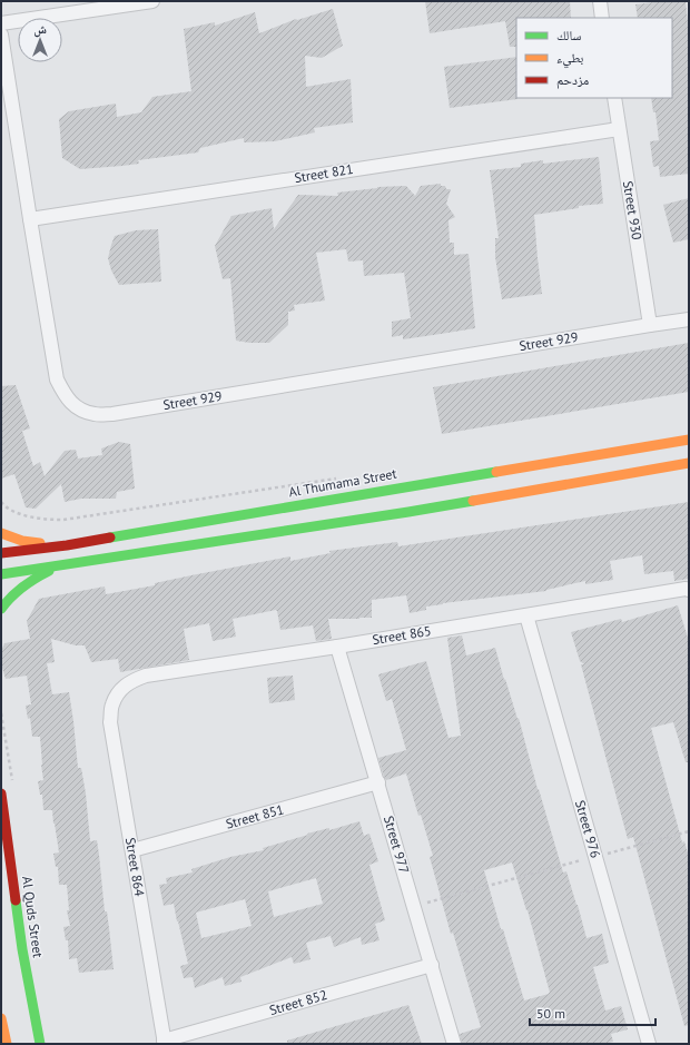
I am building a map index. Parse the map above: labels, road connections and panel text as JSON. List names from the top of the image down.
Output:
{
  "streets": {
    "street": [
      "Street 821",
      "Street 930",
      "Street 929",
      "Al Thumama Street",
      "Street 865",
      "Street 851",
      "Street 976",
      "Street 977",
      "Street 864",
      "Al Quds Street",
      "Street 852"
    ]
  },
  "crossings": [
    ["Street 821", "Street 930"],
    ["Street 821", "Street 929"],
    ["Street 930", "Street 929"],
    ["Street 865", "Street 976"],
    ["Street 865", "Street 977"],
    ["Street 865", "Street 864"],
    ["Street 851", "Street 977"],
    ["Street 851", "Street 864"],
    ["Street 977", "Street 852"],
    ["Street 864", "Street 852"]
  ],
  "legend": ["سالك", "بطيء", "مزدحم"],
  "scale_bar": "50 m",
  "north": "top"
}
